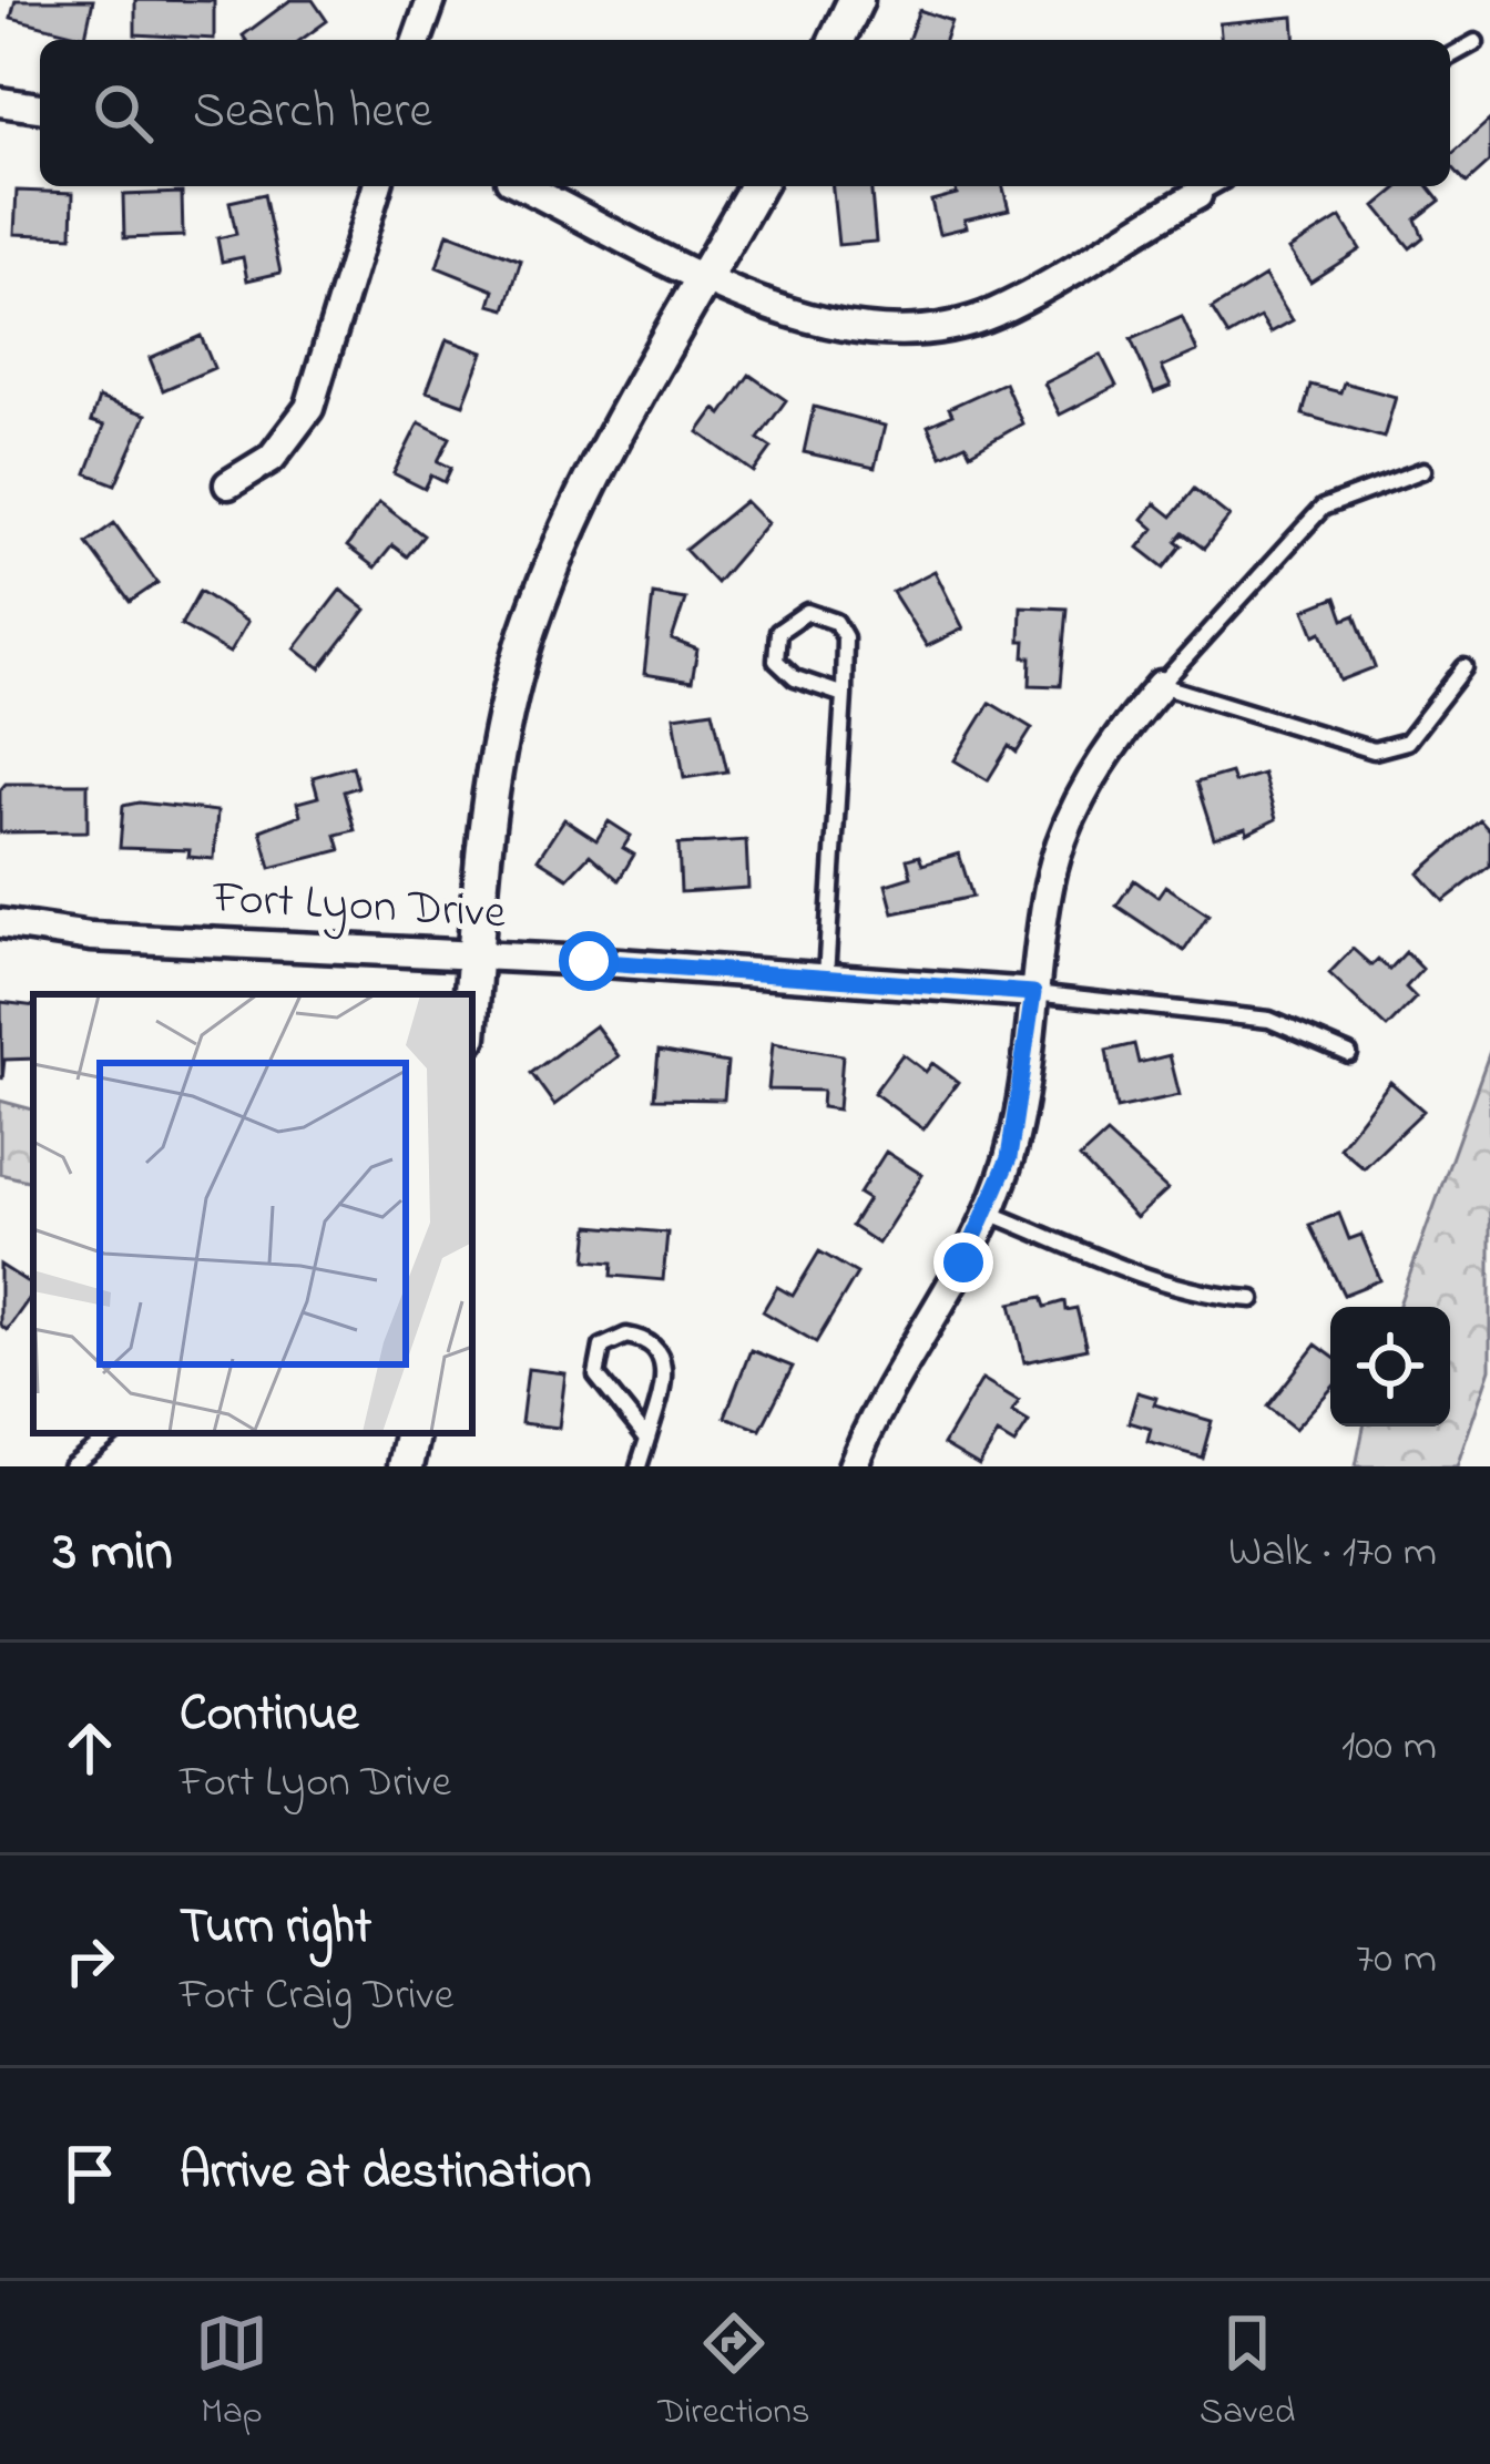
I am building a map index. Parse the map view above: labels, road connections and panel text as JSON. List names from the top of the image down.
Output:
{
  "streets": {
    "street": ["Fort Lyon Drive"]
  },
  "page": {
    "search": "Search here",
    "heading": ["3 min", "Walk · 170 m"],
    "list": [
      ["Continue", "Fort Lyon Drive", "100 m"],
      ["Turn right", "Fort Craig Drive", "70 m"],
      "Arrive at destination"
    ],
    "nav": ["Map", "Directions", "Saved"]
  }
}
